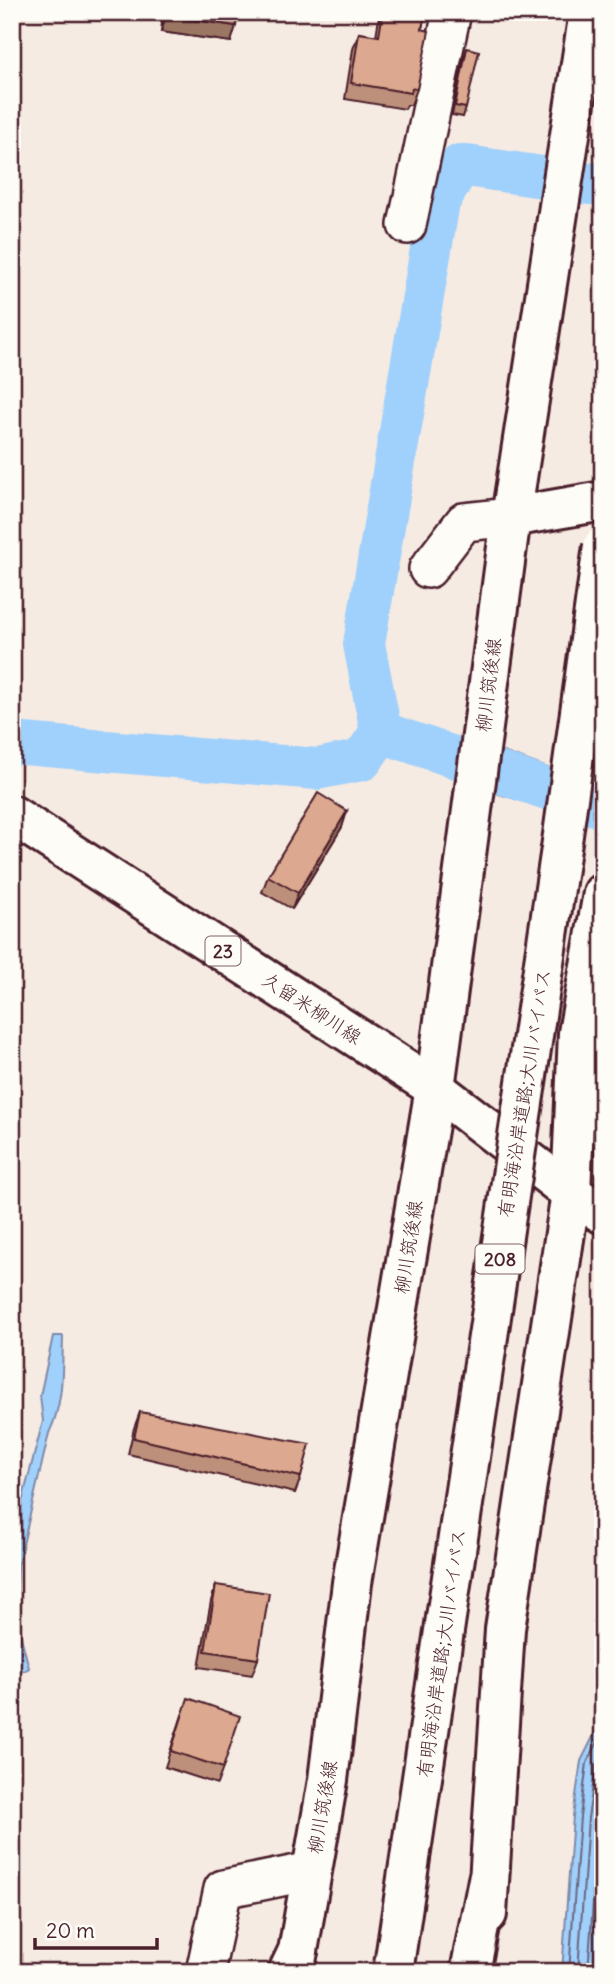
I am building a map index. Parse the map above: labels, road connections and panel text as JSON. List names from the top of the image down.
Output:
{
  "streets": {
    "main road": [
      "柳川筑後線",
      "23",
      "久留米柳川線",
      "有明海沿岸道路;大川バイパス",
      "208"
    ]
  },
  "crossings": [
    ["柳川筑後線", "久留米柳川線"]
  ],
  "scale_bar": "20 m"
}
